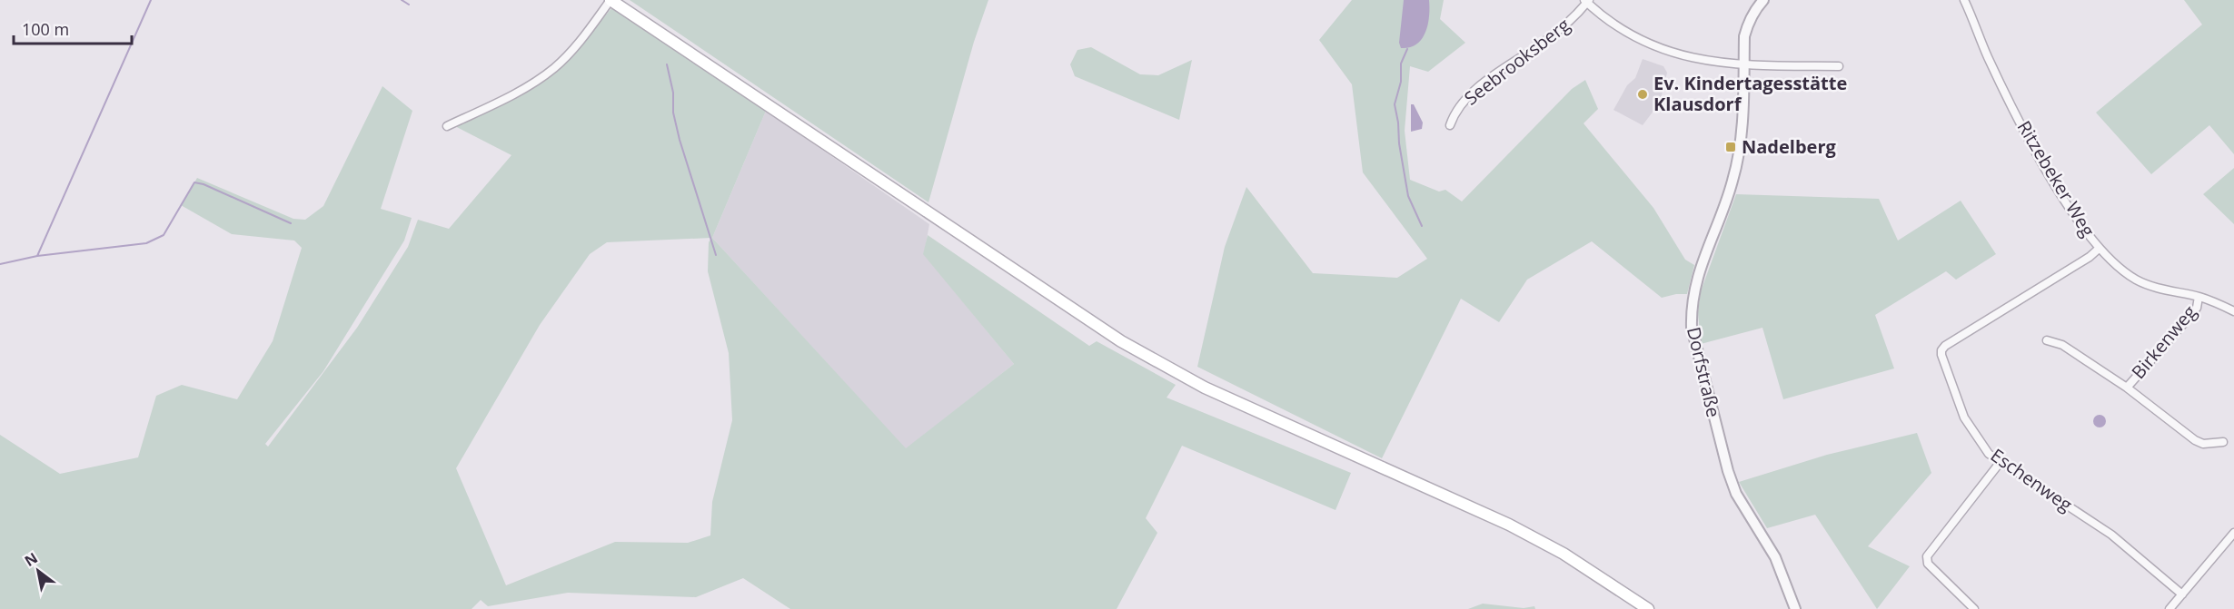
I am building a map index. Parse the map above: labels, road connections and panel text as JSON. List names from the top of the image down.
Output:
{
  "streets": {
    "street": [
      "Seebrooksberg",
      "Ritzebeker Weg",
      "Birkenweg",
      "Dorfstraße",
      "Eschenweg"
    ]
  },
  "crossings": [
    ["Ritzebeker Weg", "Birkenweg"],
    ["Ritzebeker Weg", "Eschenweg"]
  ],
  "places": {
    "other": ["Ev. Kindertagesstätte Klausdorf"],
    "transit": ["Nadelberg"]
  },
  "scale_bar": "100 m",
  "north": "top left"
}
